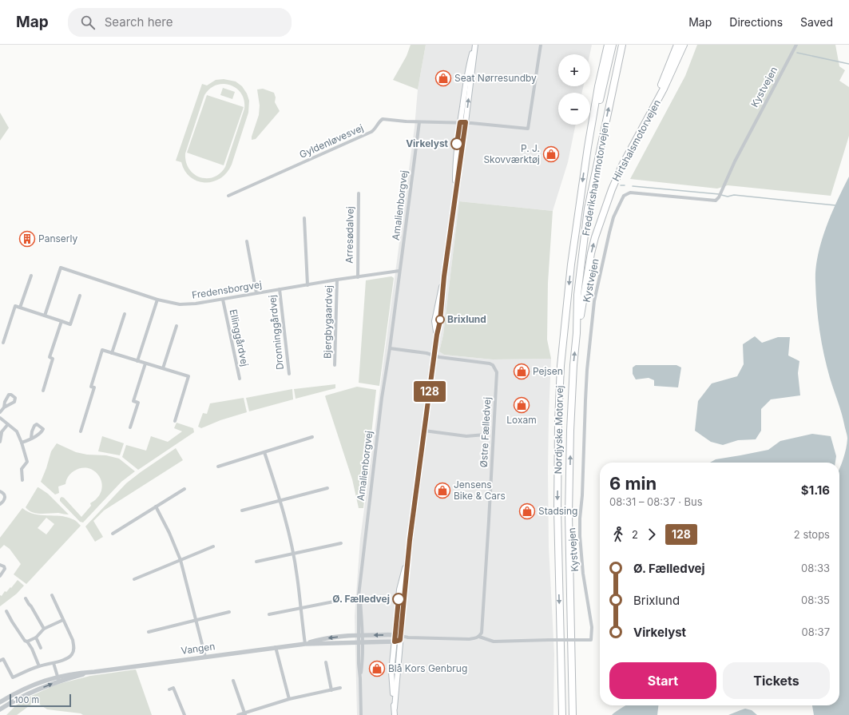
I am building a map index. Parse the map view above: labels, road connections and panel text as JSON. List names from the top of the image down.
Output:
{
  "streets": {
    "highway": ["Hirtshalsmotorvejen", "Frederikshavnmotorvejen", "Nordjyske Motorvej"],
    "street": [
      "Kystvejen",
      "Gyldenløvesvej",
      "Amalienborgvej",
      "Arresødalvej",
      "Fredensborgvej",
      "Bjergbygaardvej",
      "Dronninggårdvej",
      "Ellinggårdvej",
      "Østre Fælledvej",
      "Vangen"
    ]
  },
  "crossings": [
    ["Kystvejen", "Østre Fælledvej"],
    ["Hirtshalsmotorvejen", "Frederikshavnmotorvejen"],
    ["Hirtshalsmotorvejen", "Nordjyske Motorvej"],
    ["Gyldenløvesvej", "Amalienborgvej"],
    ["Frederikshavnmotorvejen", "Nordjyske Motorvej"],
    ["Amalienborgvej", "Fredensborgvej"],
    ["Amalienborgvej", "Vangen"],
    ["Arresødalvej", "Fredensborgvej"],
    ["Fredensborgvej", "Bjergbygaardvej"],
    ["Fredensborgvej", "Dronninggårdvej"],
    ["Fredensborgvej", "Ellinggårdvej"]
  ],
  "one_way": ["Hirtshalsmotorvejen"],
  "places": {
    "shop": [
      "Seat Nørresundby",
      "P. J. Skovværktøj",
      "Pejsen",
      "Loxam",
      "Jensens Bike & Cars",
      "Stadsing",
      "Blå Kors Genbrug"
    ],
    "other": ["Virkelyst", "Brixlund", "Ø. Fælledvej"],
    "building": ["Panserly"]
  },
  "lines": ["bus line 128"],
  "scale_bar": "100 m",
  "page": {
    "header": "Map",
    "search": "Search here",
    "nav": ["Map", "Directions", "Saved"],
    "on_map": "128",
    "map_buttons": ["+", "−"],
    "heading": ["6 min", "08:31 – 08:37 · Bus", "$1.16"],
    "legs": ["2", "128", "2 stops"],
    "list": [
      {
        "name": "Ø. Fælledvej",
        "value": "08:33"
      },
      {
        "name": "Brixlund",
        "value": "08:35"
      },
      {
        "name": "Virkelyst",
        "value": "08:37"
      }
    ],
    "buttons": ["Start", "Tickets"],
    "scale": "100 m"
  }
}
